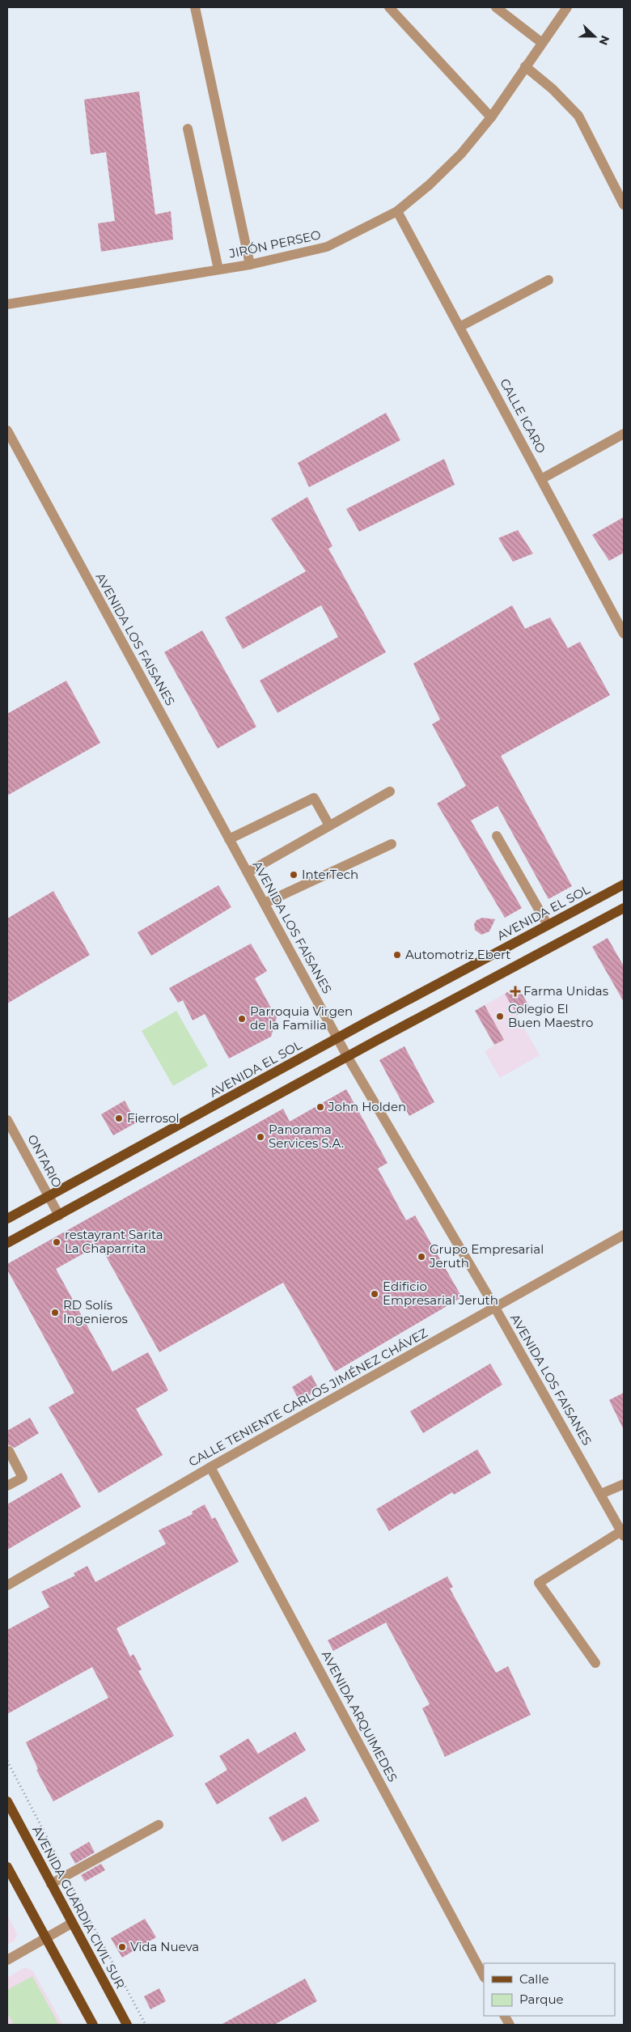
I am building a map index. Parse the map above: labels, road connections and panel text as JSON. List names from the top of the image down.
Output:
{
  "streets": {
    "main road": ["AVENIDA EL SOL", "AVENIDA GUARDIA CIVIL SUR"],
    "street": [
      "JIRÓN PERSEO",
      "CALLE ICARO",
      "AVENIDA LOS FAISANES",
      "ONTARIO",
      "CALLE TENIENTE CARLOS JIMÉNEZ CHÁVEZ",
      "AVENIDA ARQUIMEDES"
    ]
  },
  "crossings": [
    ["JIRÓN PERSEO", "CALLE ICARO"],
    ["AVENIDA LOS FAISANES", "AVENIDA EL SOL"],
    ["AVENIDA LOS FAISANES", "CALLE TENIENTE CARLOS JIMÉNEZ CHÁVEZ"],
    ["AVENIDA EL SOL", "ONTARIO"],
    ["CALLE TENIENTE CARLOS JIMÉNEZ CHÁVEZ", "AVENIDA ARQUIMEDES"]
  ],
  "places": {
    "other": [
      "InterTech",
      "Automotriz Ebert",
      "Colegio El Buen Maestro",
      "Parroquia Virgen de la Familia",
      "John Holden",
      "Fierrosol",
      "Panorama Services S.A.",
      "restayrant Sarita La Chaparrita",
      "Grupo Empresarial Jeruth",
      "Edificio Empresarial Jeruth",
      "RD Solís Ingenieros",
      "Vida Nueva"
    ],
    "health": ["Farma Unidas"]
  },
  "legend": ["Calle", "Parque"],
  "north": "right"
}
